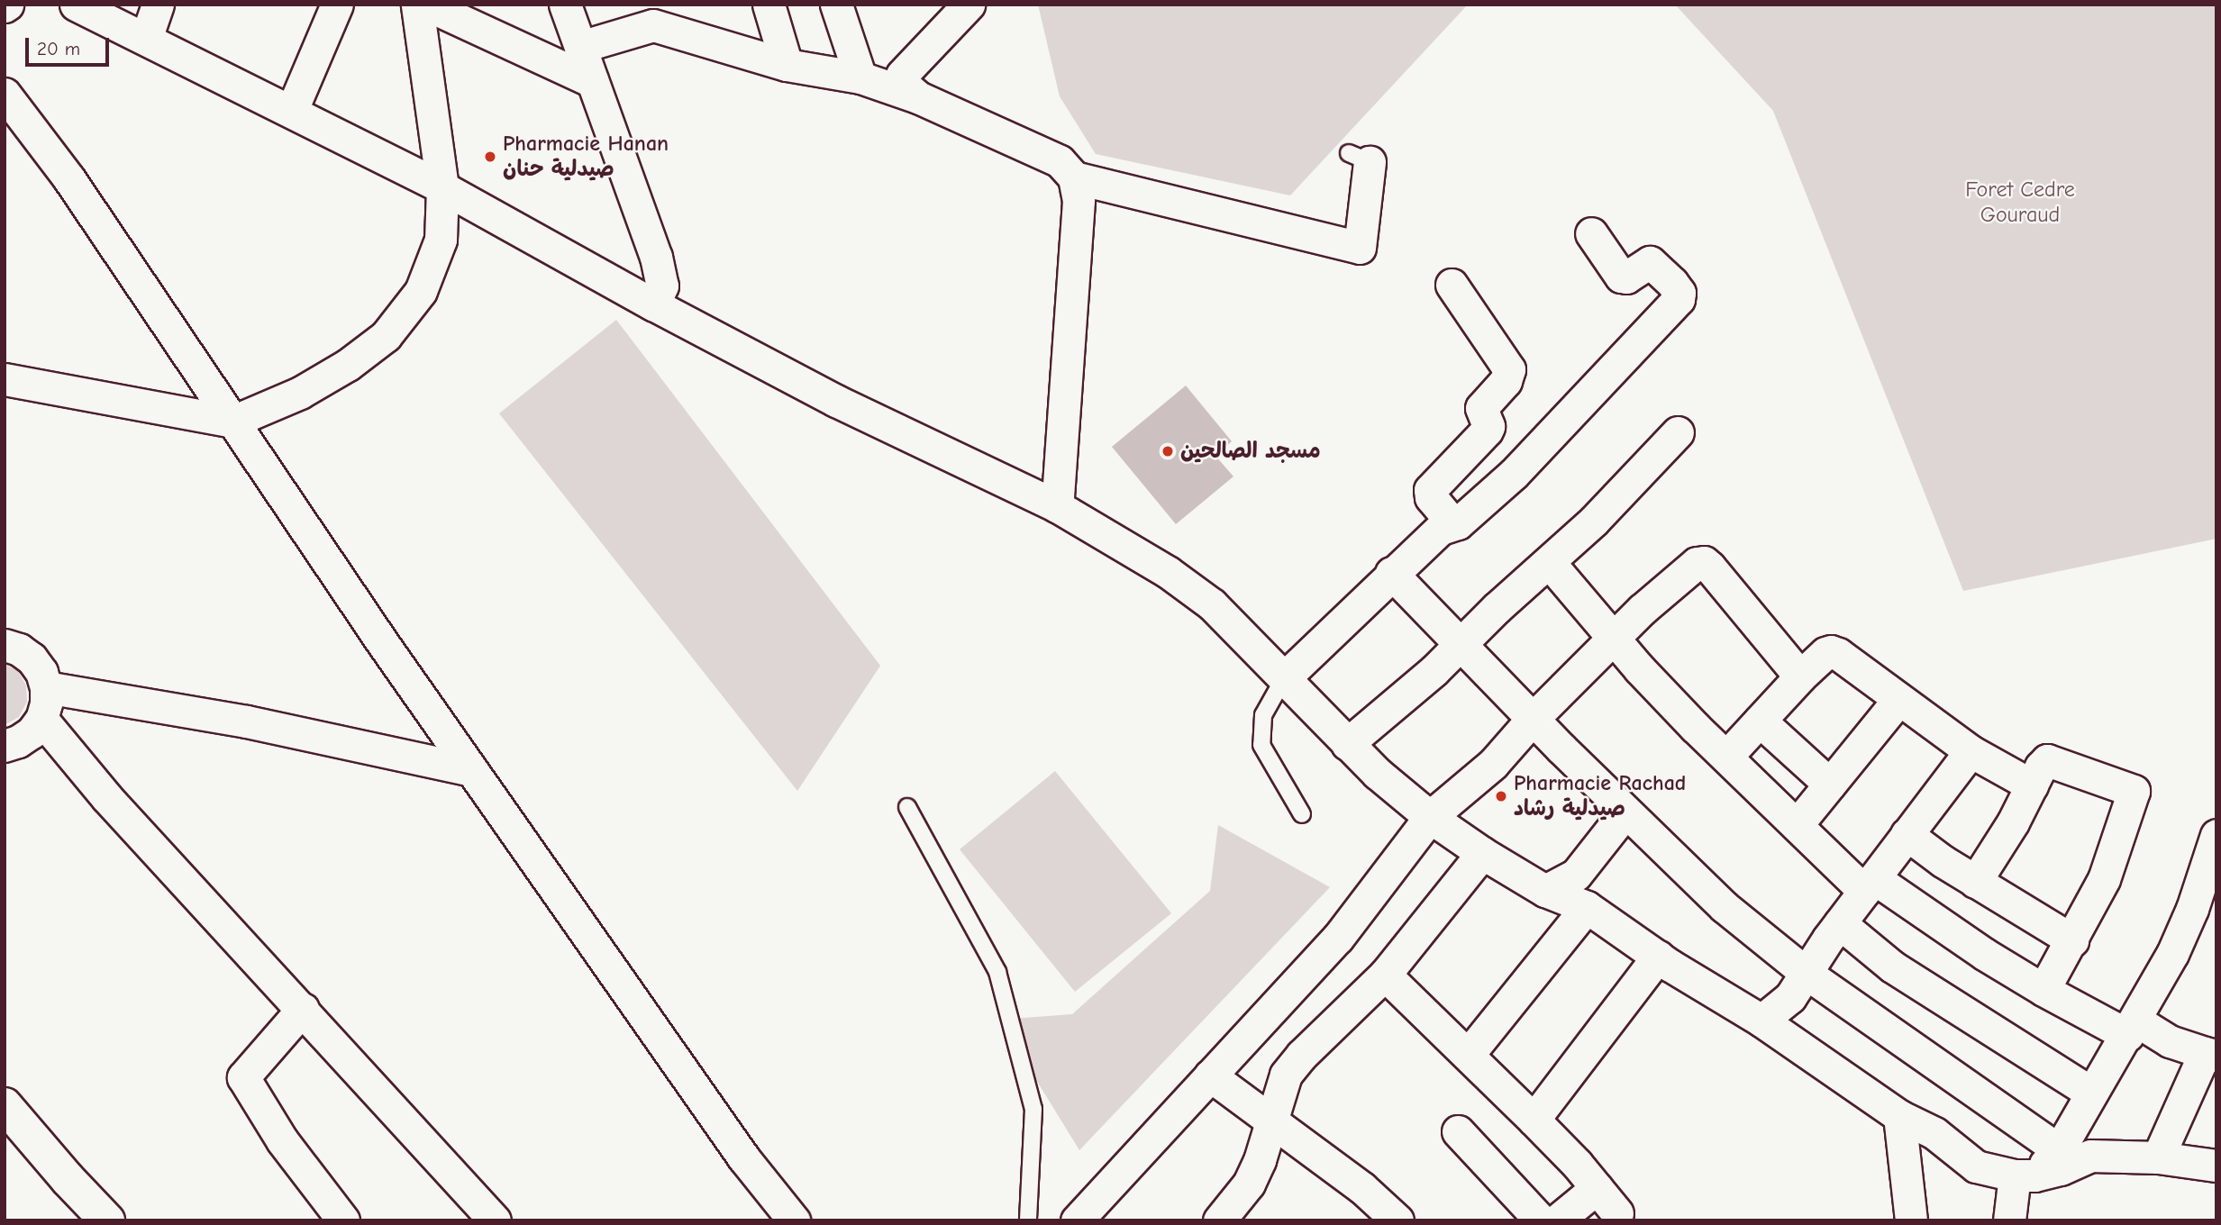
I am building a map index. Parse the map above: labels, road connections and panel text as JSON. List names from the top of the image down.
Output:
{
  "parks": ["Foret Cedre Gouraud"],
  "places": ["Pharmacie Hanan صيدلية حنان", "مسجد الصالحين", "Pharmacie Rachad صيدلية رشاد"],
  "scale_bar": "20 m"
}
